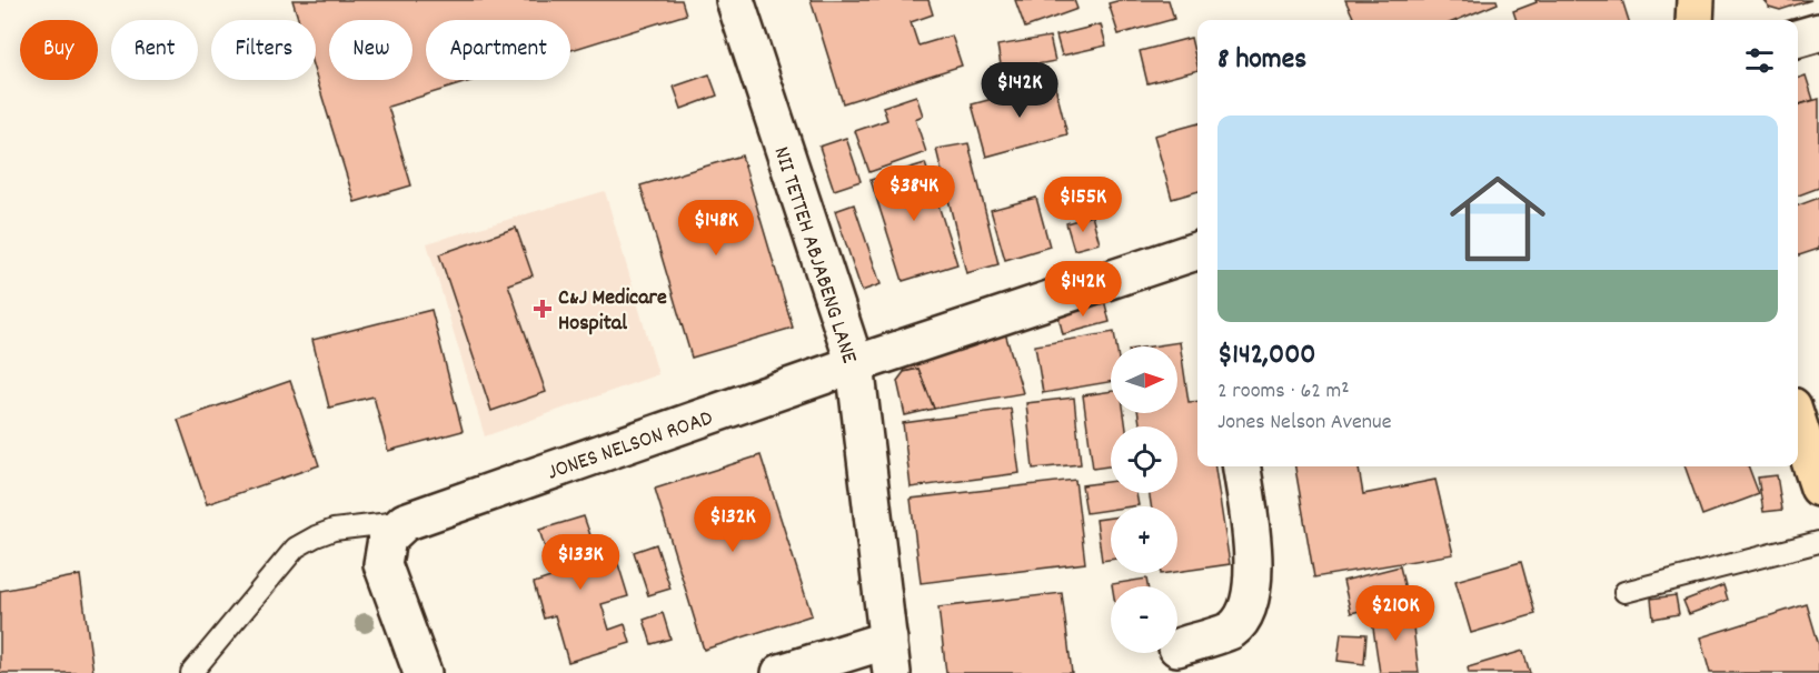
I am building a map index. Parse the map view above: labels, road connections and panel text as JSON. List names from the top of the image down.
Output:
{
  "streets": {
    "street": ["NII TETTEH ABJABENG LANE", "JONES NELSON ROAD"]
  },
  "crossings": [
    ["NII TETTEH ABJABENG LANE", "JONES NELSON ROAD"]
  ],
  "places": {
    "health": ["C&J Medicare Hospital"]
  },
  "north": "right",
  "page": {
    "chip": [
      "Buy",
      "Rent",
      "Filters",
      "New",
      "Apartment"
    ],
    "heading": "8 homes",
    "price": [
      "$142K",
      "$384K",
      "$155K",
      "$148K",
      "$142K",
      "$132K",
      "$133K",
      "$210K"
    ],
    "list": [
      {
        "name": "$142,000",
        "note": "2 rooms · 62 m² · Jones Nelson Avenue"
      }
    ],
    "map_buttons": ["+", "−"]
  }
}
